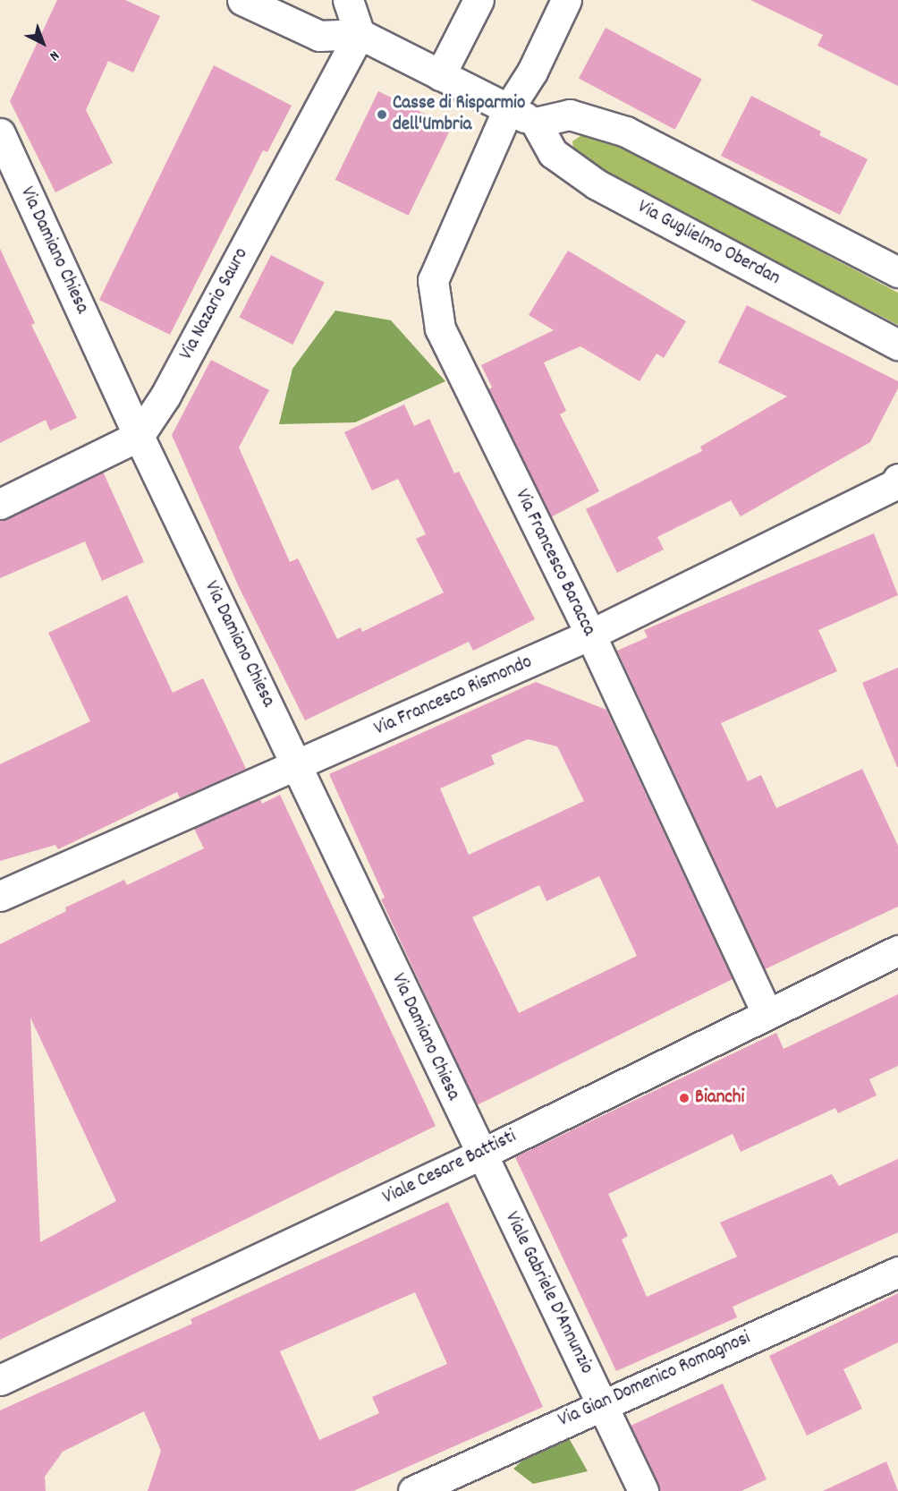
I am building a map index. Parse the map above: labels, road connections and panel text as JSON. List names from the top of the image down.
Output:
{
  "streets": {
    "street": [
      "Via Guglielmo Oberdan",
      "Via Damiano Chiesa",
      "Via Nazario Sauro",
      "Via Francesco Baracca",
      "Via Francesco Rismondo",
      "Viale Cesare Battisti",
      "Viale Gabriele D'Annunzio",
      "Via Gian Domenico Romagnosi"
    ]
  },
  "crossings": [
    ["Via Damiano Chiesa", "Via Nazario Sauro"],
    ["Via Damiano Chiesa", "Via Francesco Rismondo"],
    ["Via Damiano Chiesa", "Viale Cesare Battisti"],
    ["Via Damiano Chiesa", "Viale Gabriele D'Annunzio"],
    ["Via Francesco Baracca", "Via Francesco Rismondo"],
    ["Via Francesco Baracca", "Viale Cesare Battisti"],
    ["Viale Cesare Battisti", "Viale Gabriele D'Annunzio"],
    ["Viale Gabriele D'Annunzio", "Via Gian Domenico Romagnosi"]
  ],
  "places": ["Casse di Risparmio dell'Umbria", "Bianchi"],
  "north": "bottom right"
}
